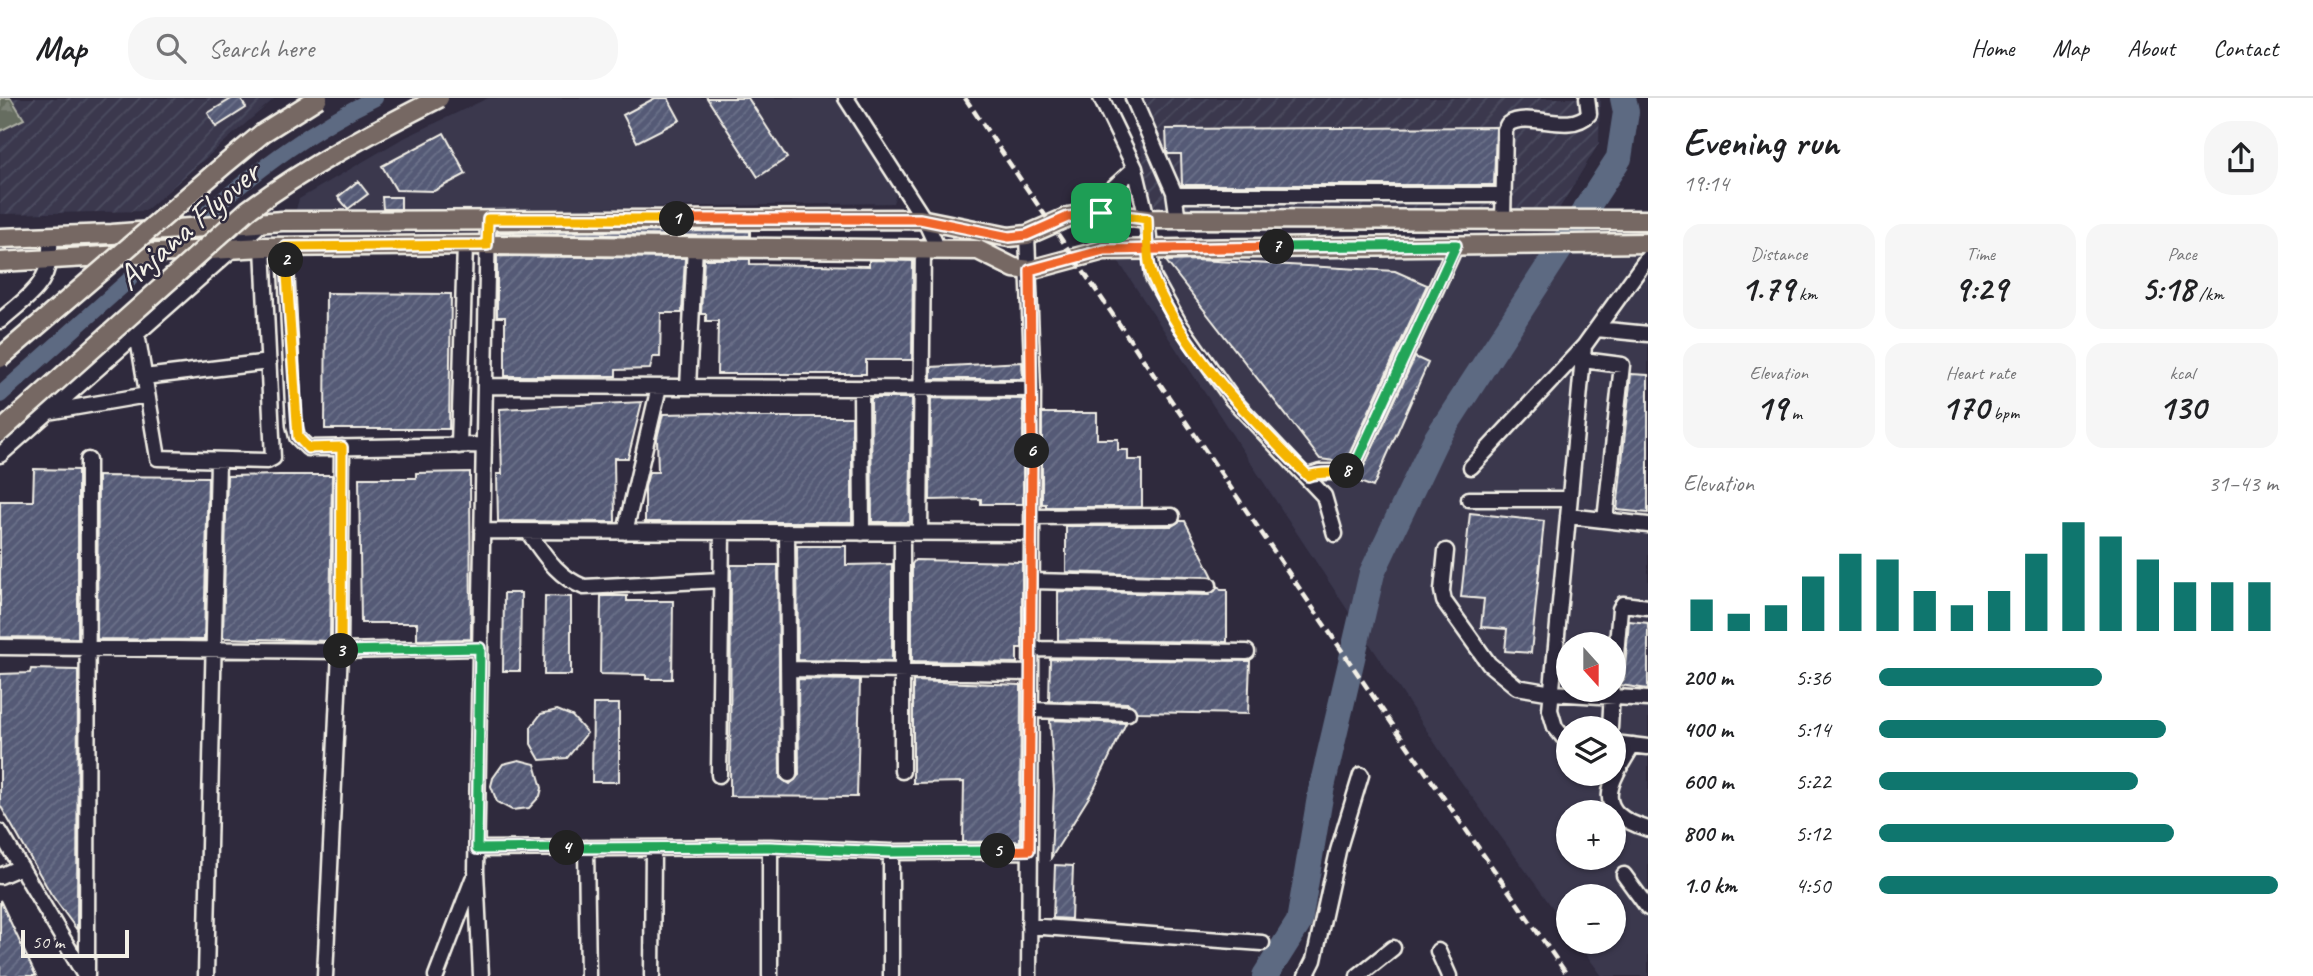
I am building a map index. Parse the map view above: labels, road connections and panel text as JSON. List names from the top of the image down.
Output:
{
  "streets": {
    "main road": ["Anjana Flyover"]
  },
  "scale_bar": "50 m",
  "north": "bottom",
  "page": {
    "header": "Map",
    "search": "Search here",
    "nav": [
      "Home",
      "Map",
      "About",
      "Contact"
    ],
    "heading": ["Evening run", "19:14"],
    "pins": [
      "1",
      "7",
      "2",
      "6",
      "8",
      "3",
      "4",
      "5"
    ],
    "stats": [
      ["Distance", "1.79 km"],
      ["Time", "9:29"],
      ["Pace", "5:18 /km"],
      ["Elevation", "19 m"],
      ["Heart rate", "170 bpm"],
      ["kcal", "130"]
    ],
    "chart": ["Elevation", "31–43 m"],
    "map_buttons": ["+", "−"],
    "list": [
      {
        "name": "200 m",
        "note": "5:36"
      },
      {
        "name": "400 m",
        "note": "5:14"
      },
      {
        "name": "600 m",
        "note": "5:22"
      },
      {
        "name": "800 m",
        "note": "5:12"
      },
      {
        "name": "1.0 km",
        "note": "4:50"
      }
    ],
    "scale": "50 m"
  }
}
